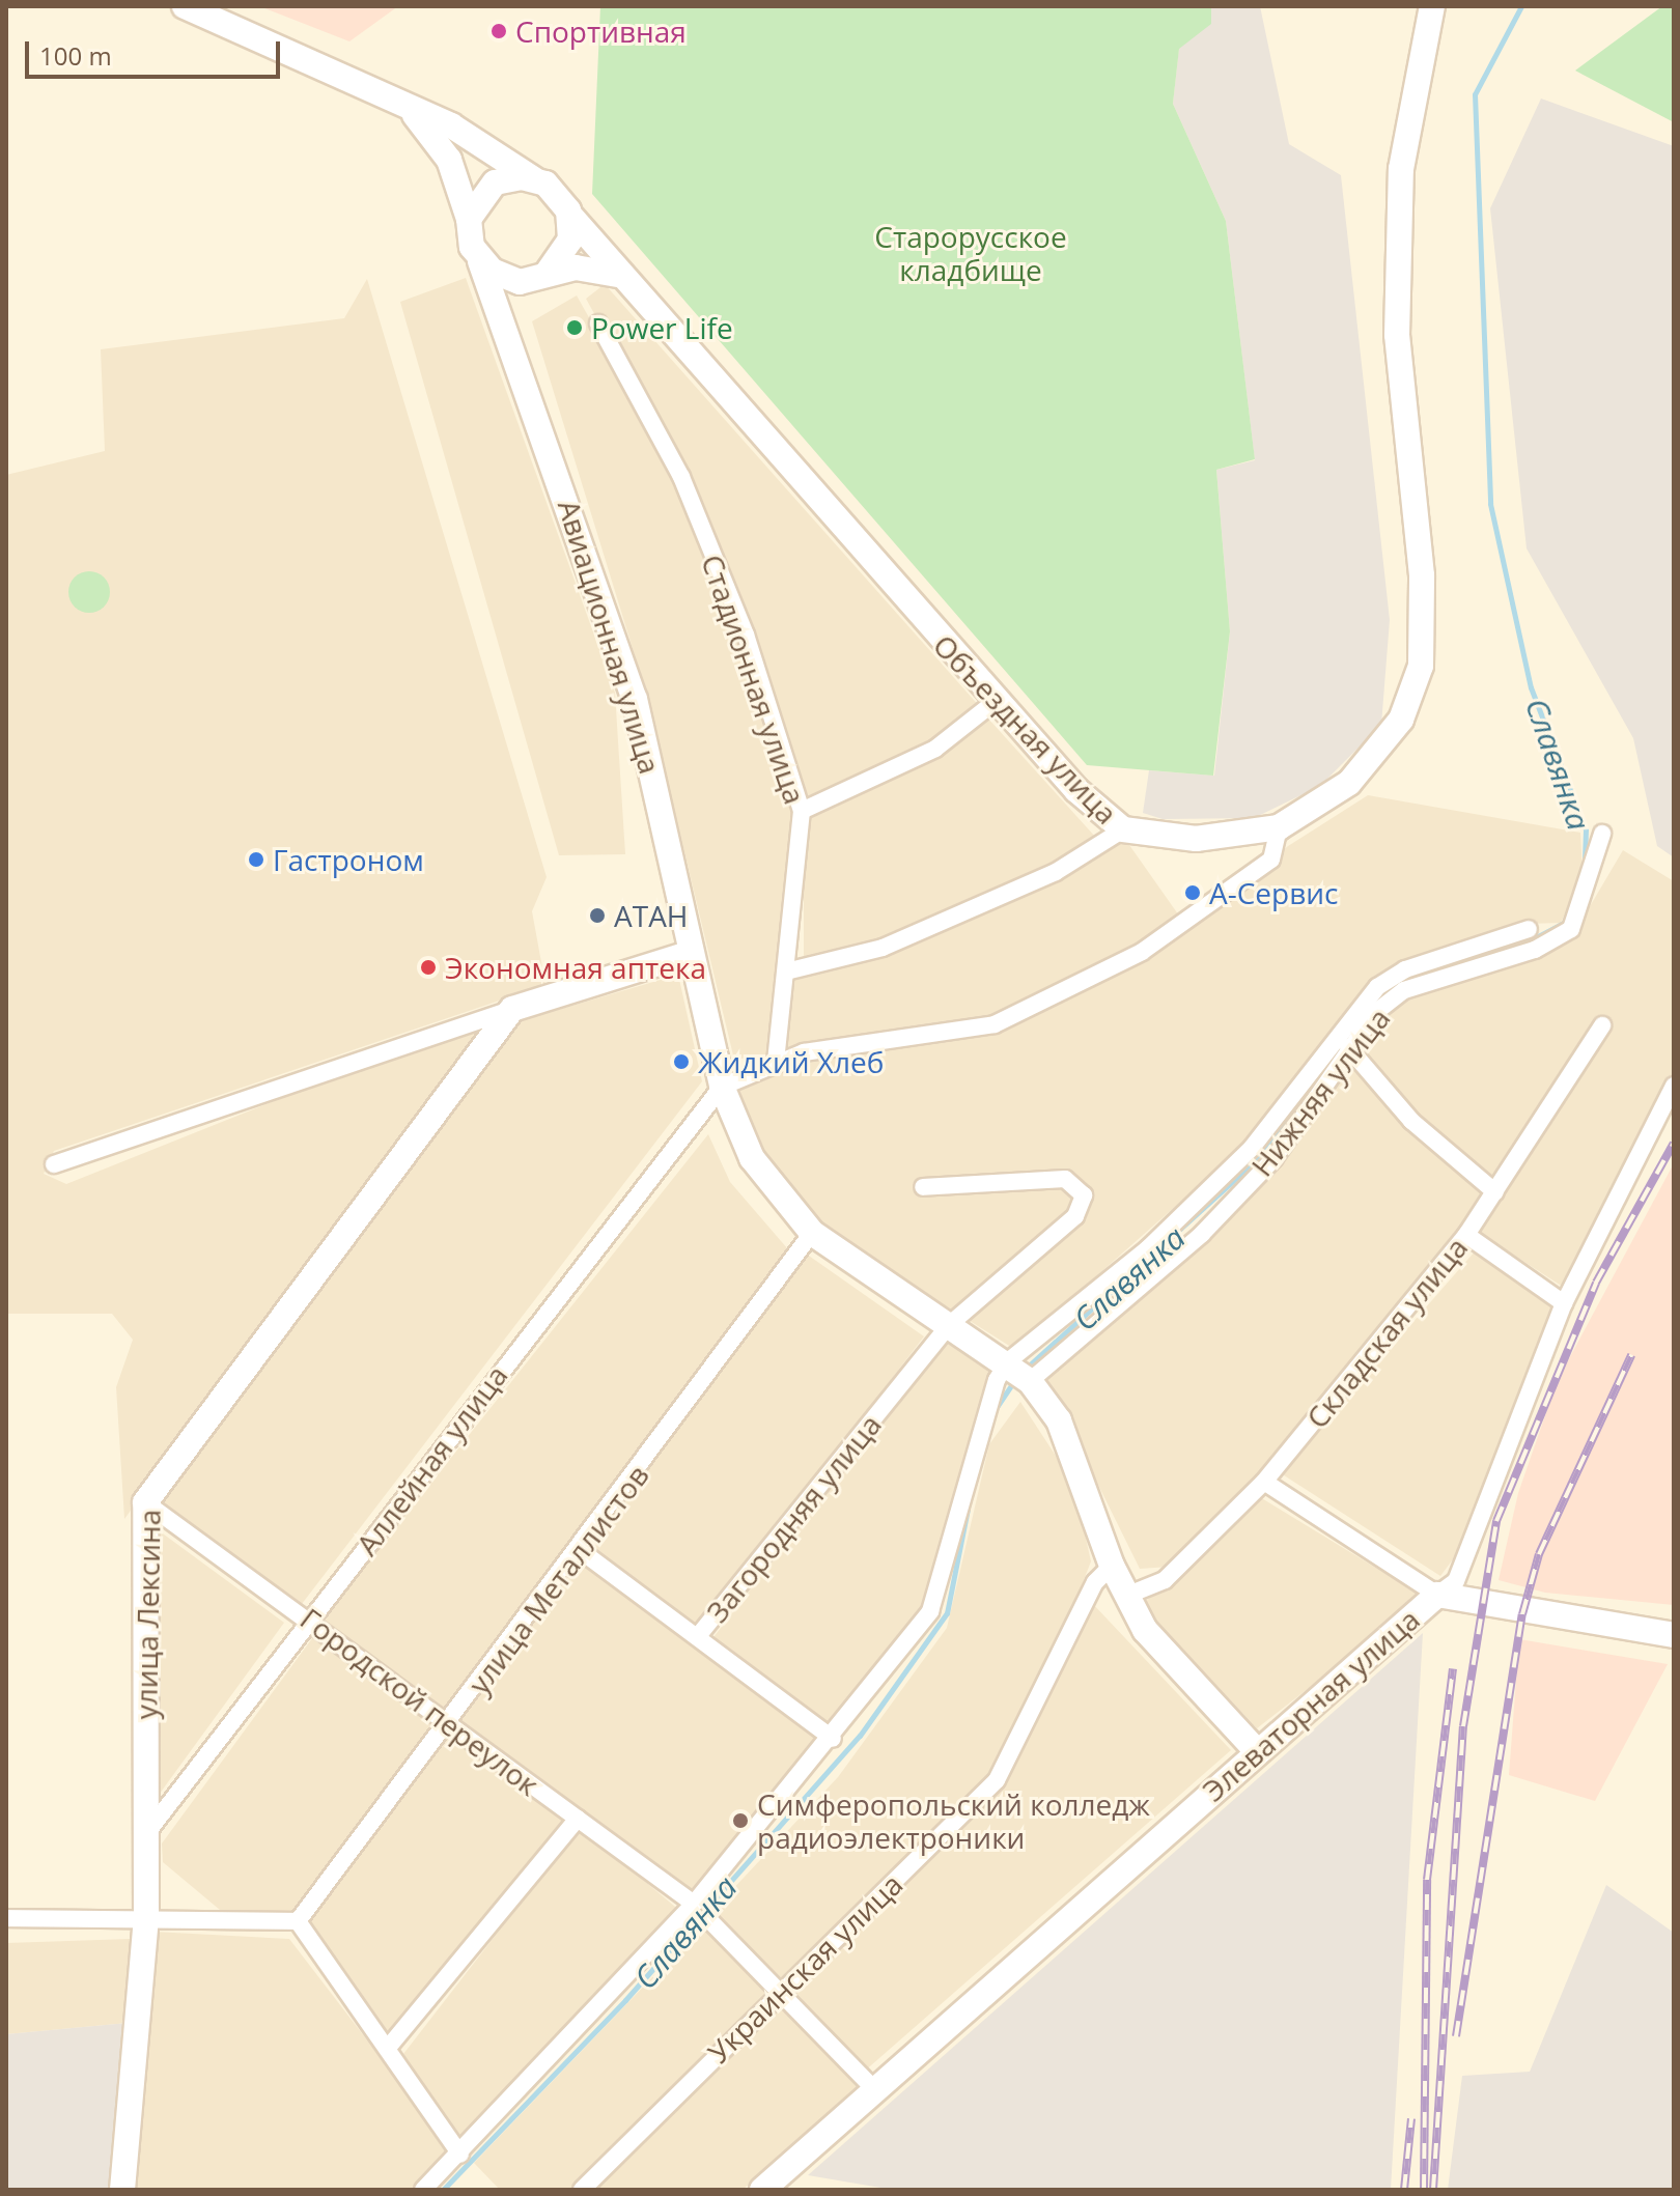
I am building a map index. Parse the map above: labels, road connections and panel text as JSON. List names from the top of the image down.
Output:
{
  "streets": {
    "main road": [
      "Авиационная улица",
      "Объездная улица",
      "улица Лексина",
      "Элеваторная улица"
    ],
    "street": [
      "Стадионная улица",
      "Нижняя улица",
      "Складская улица",
      "Аллейная улица",
      "Загородняя улица",
      "улица Металлистов",
      "Городской переулок",
      "Украинская улица"
    ]
  },
  "crossings": [
    ["Авиационная улица", "Объездная улица"],
    ["Авиационная улица", "Нижняя улица"],
    ["Авиационная улица", "Складская улица"],
    ["Авиационная улица", "Аллейная улица"],
    ["Авиационная улица", "Загородняя улица"],
    ["Авиационная улица", "улица Металлистов"],
    ["Авиационная улица", "Элеваторная улица"],
    ["Авиационная улица", "Украинская улица"],
    ["Аллейная улица", "улица Лексина"],
    ["Аллейная улица", "Городской переулок"],
    ["Загородняя улица", "улица Металлистов"],
    ["улица Металлистов", "Городской переулок"],
    ["улица Лексина", "Городской переулок"]
  ],
  "water": ["Славянка"],
  "parks": ["Старорусское кладбище"],
  "places": [
    "Спортивная",
    "Power Life",
    "Гастроном",
    "А-Сервис",
    "АТАН",
    "Экономная аптека",
    "Жидкий Хлеб",
    "Симферопольский колледж радиоэлектроники"
  ],
  "scale_bar": "100 m"
}
